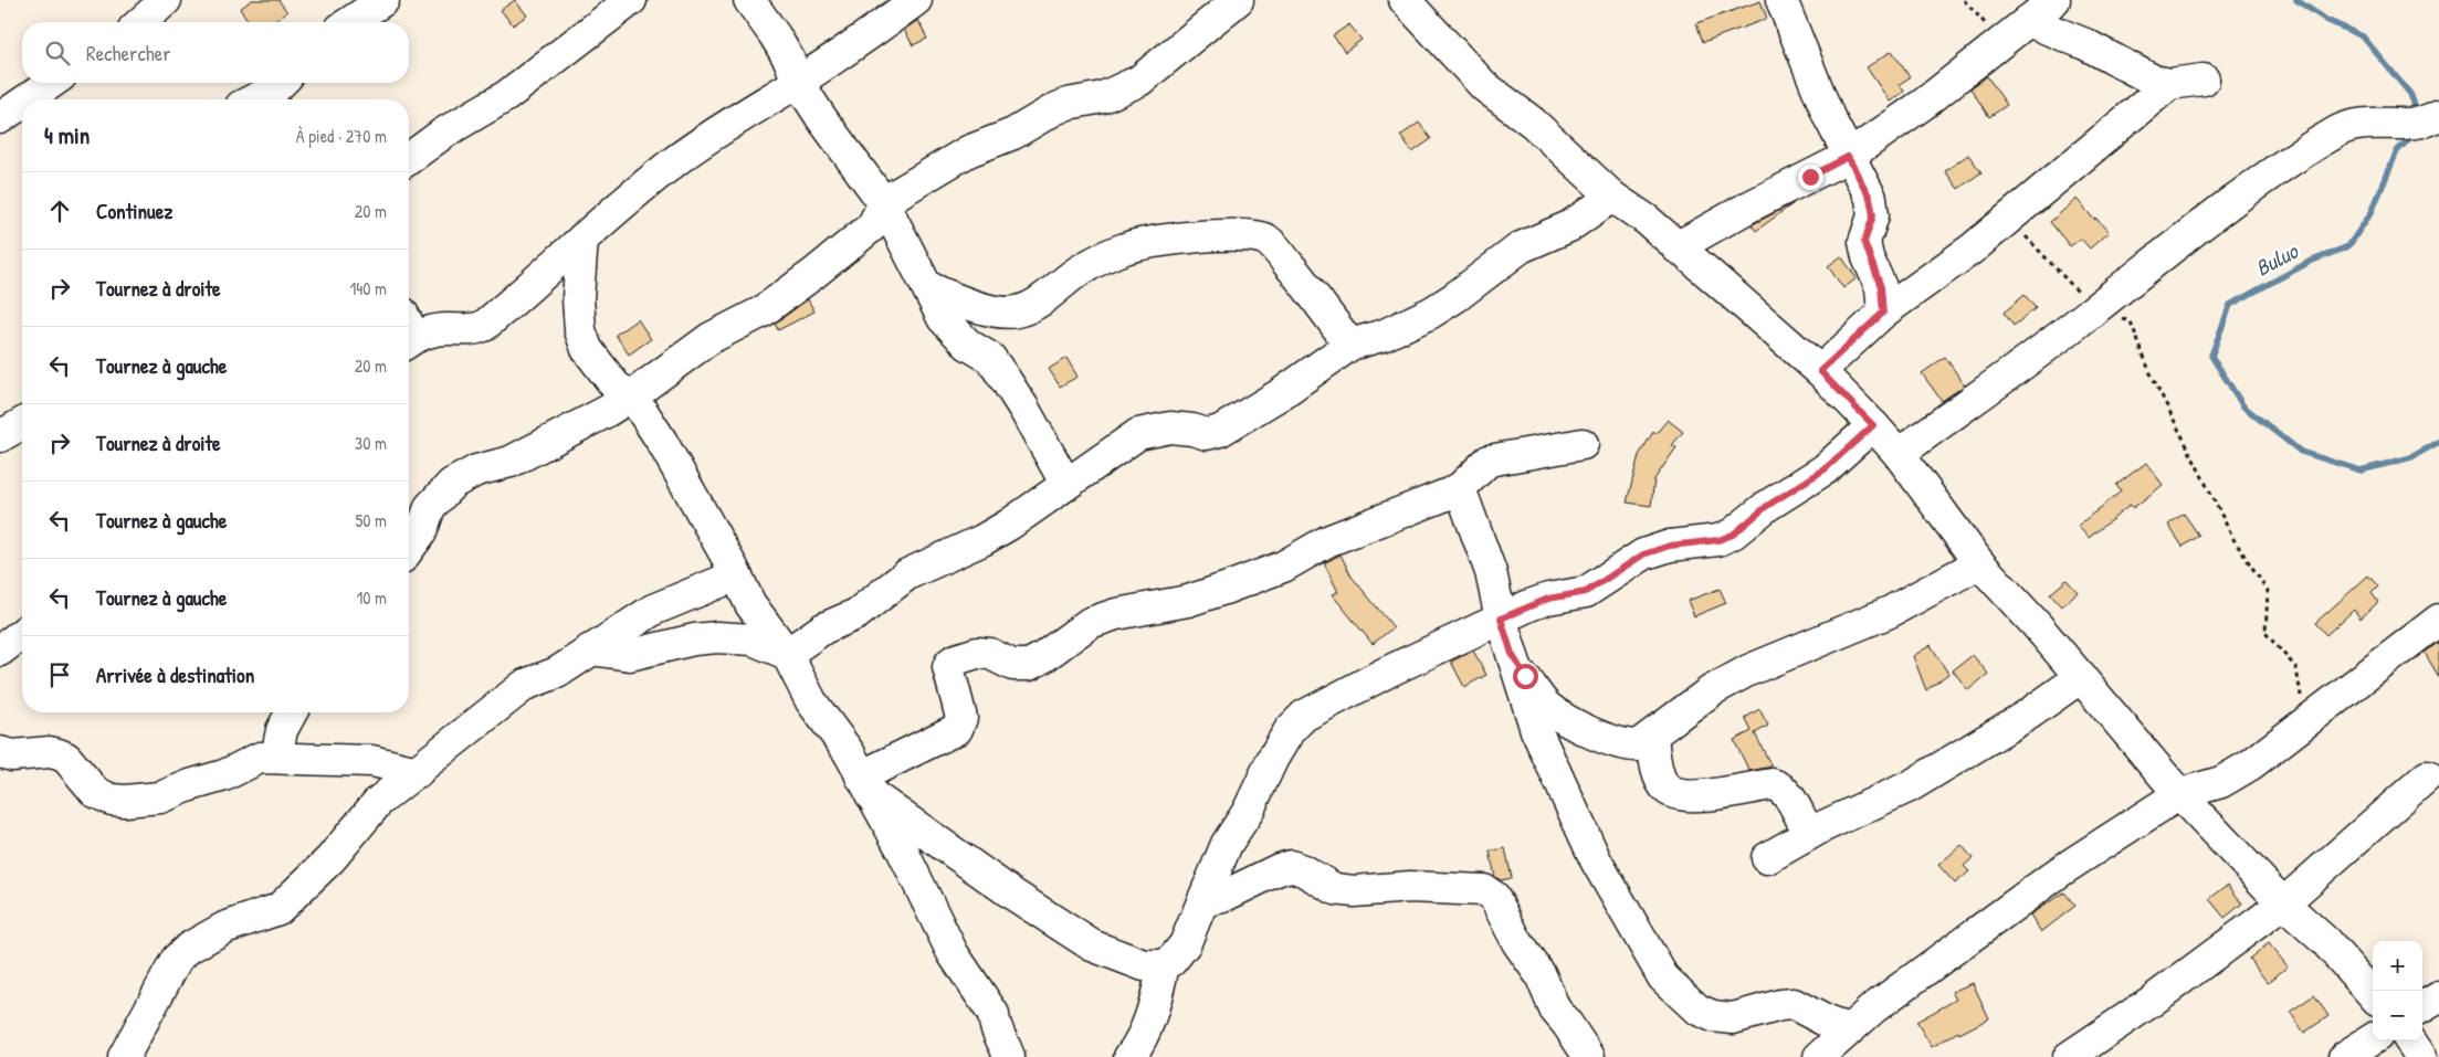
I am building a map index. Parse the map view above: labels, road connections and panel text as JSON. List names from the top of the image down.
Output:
{
  "water": ["Buluo"],
  "page": {
    "search": "Rechercher",
    "heading": ["4 min", "À pied · 270 m"],
    "list": [
      ["Continuez", "20 m"],
      ["Tournez à droite", "140 m"],
      ["Tournez à gauche", "20 m"],
      ["Tournez à droite", "30 m"],
      ["Tournez à gauche", "50 m"],
      ["Tournez à gauche", "10 m"],
      "Arrivée à destination"
    ],
    "map_buttons": ["+", "−"]
  }
}
